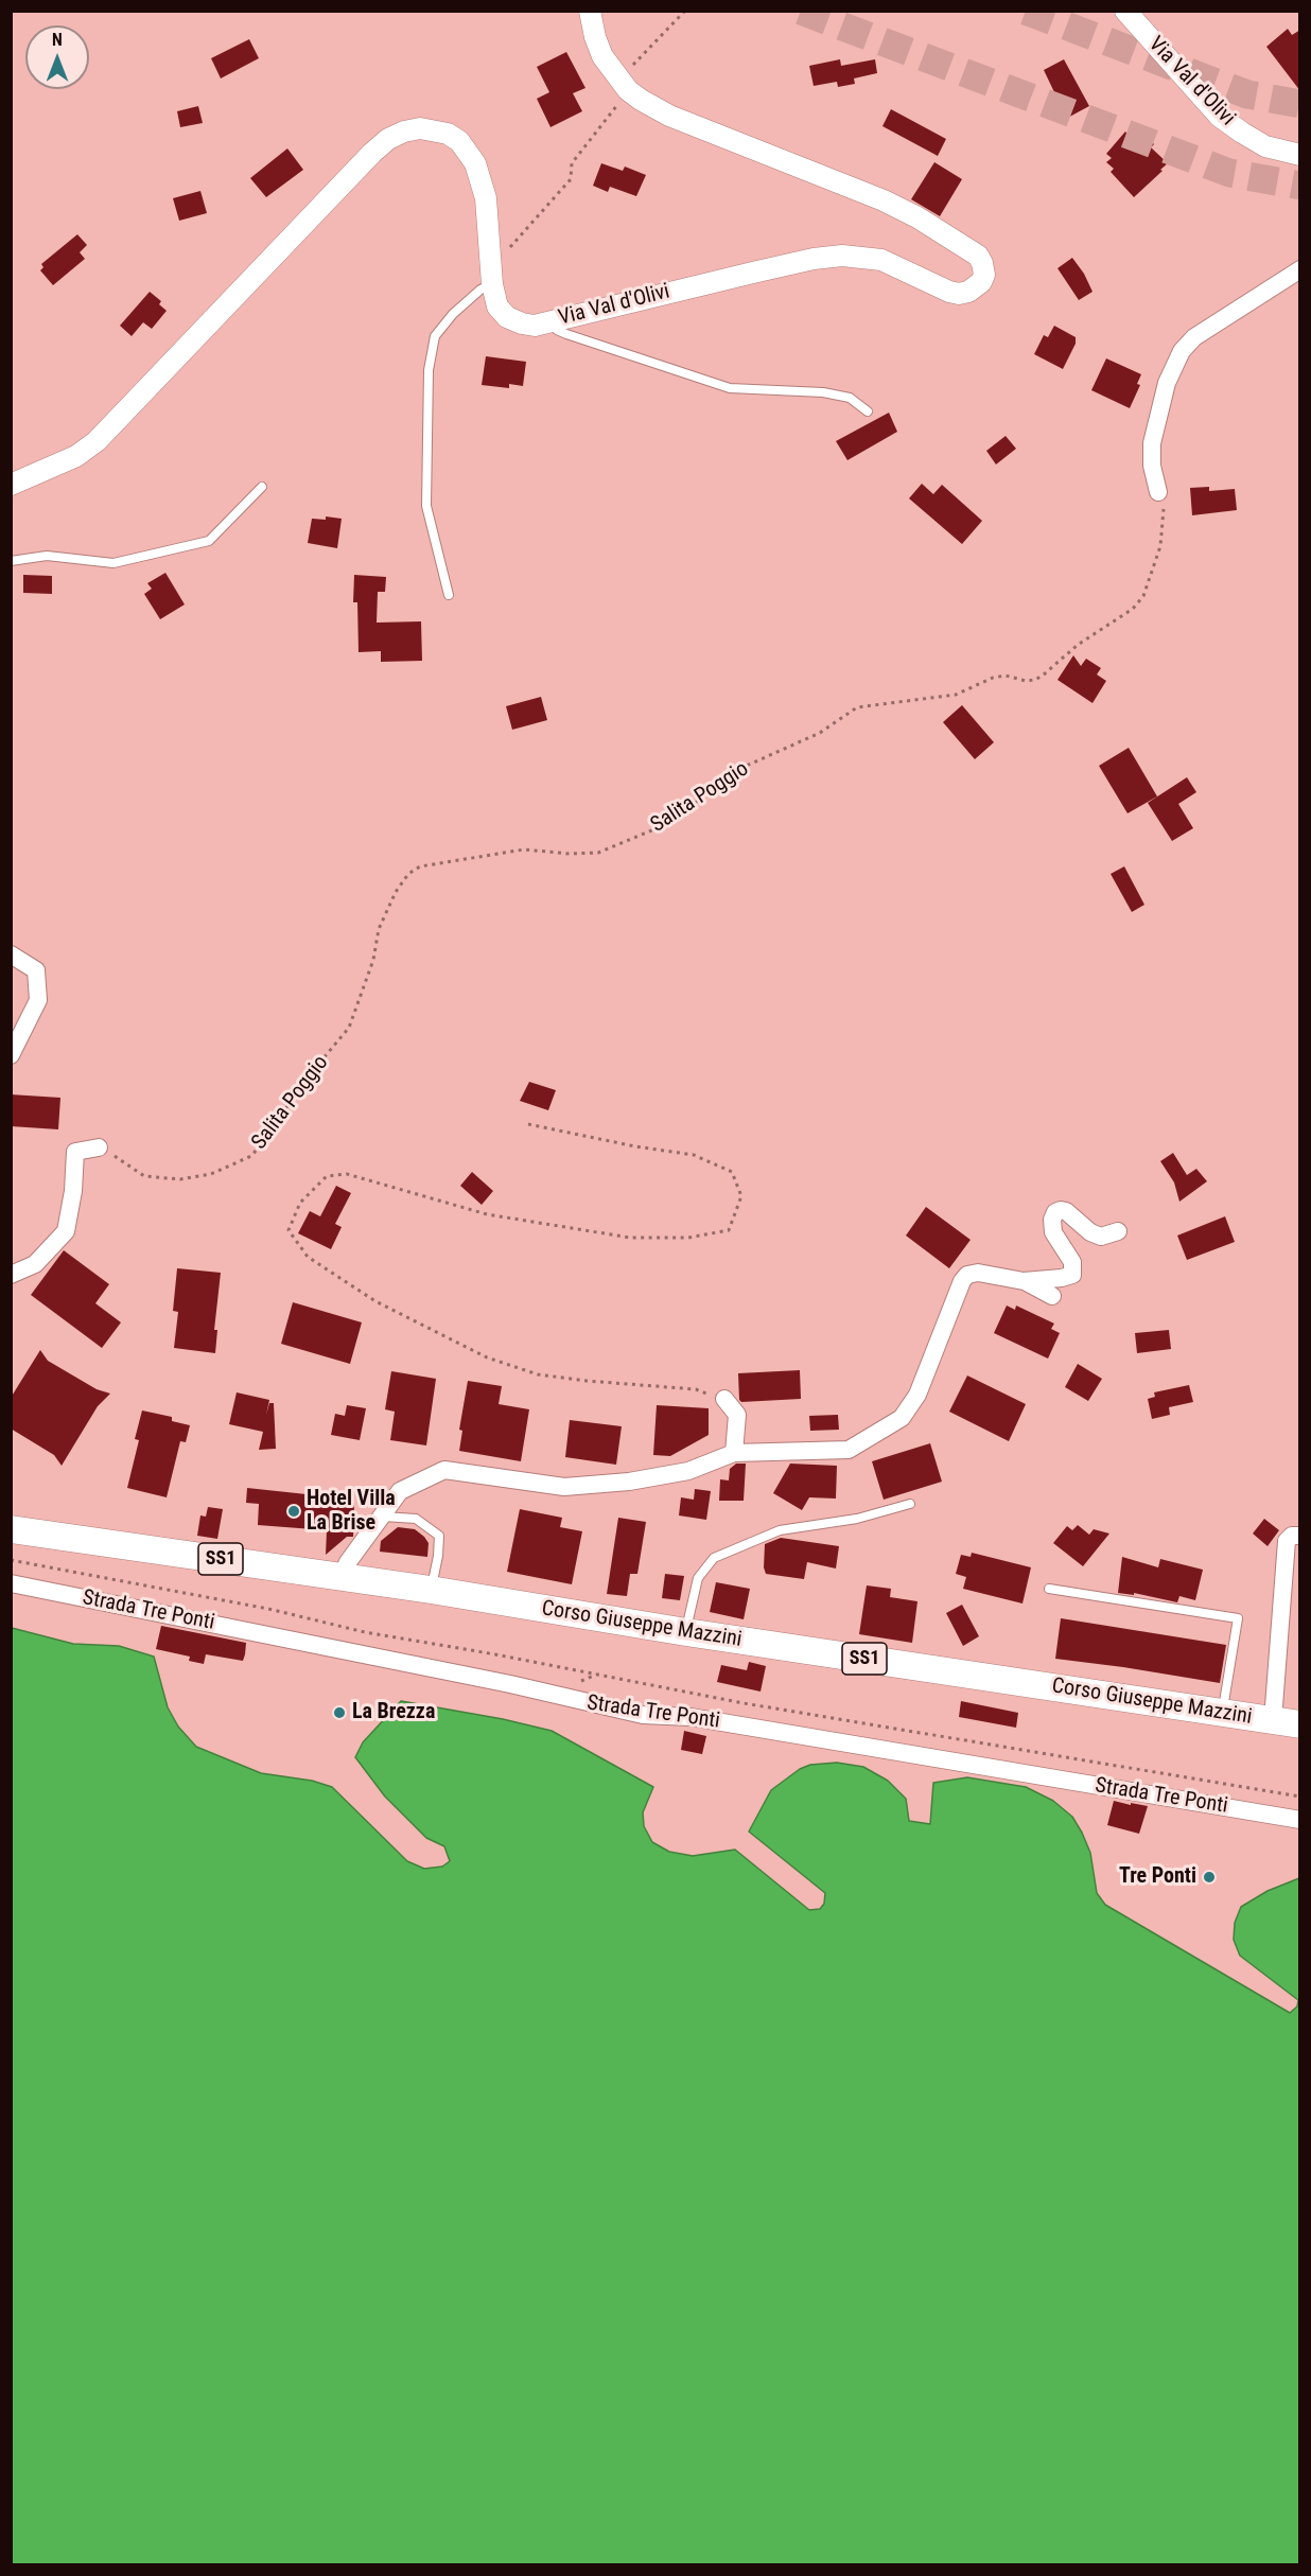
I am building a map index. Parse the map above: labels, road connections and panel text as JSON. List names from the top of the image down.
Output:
{
  "streets": {
    "main road": ["SS1", "Corso Giuseppe Mazzini"],
    "street": ["Via Val d'Olivi", "Strada Tre Ponti"],
    "path": ["Salita Poggio"]
  },
  "places": ["Hotel Villa La Brise", "La Brezza", "Tre Ponti"],
  "north": "top"
}
